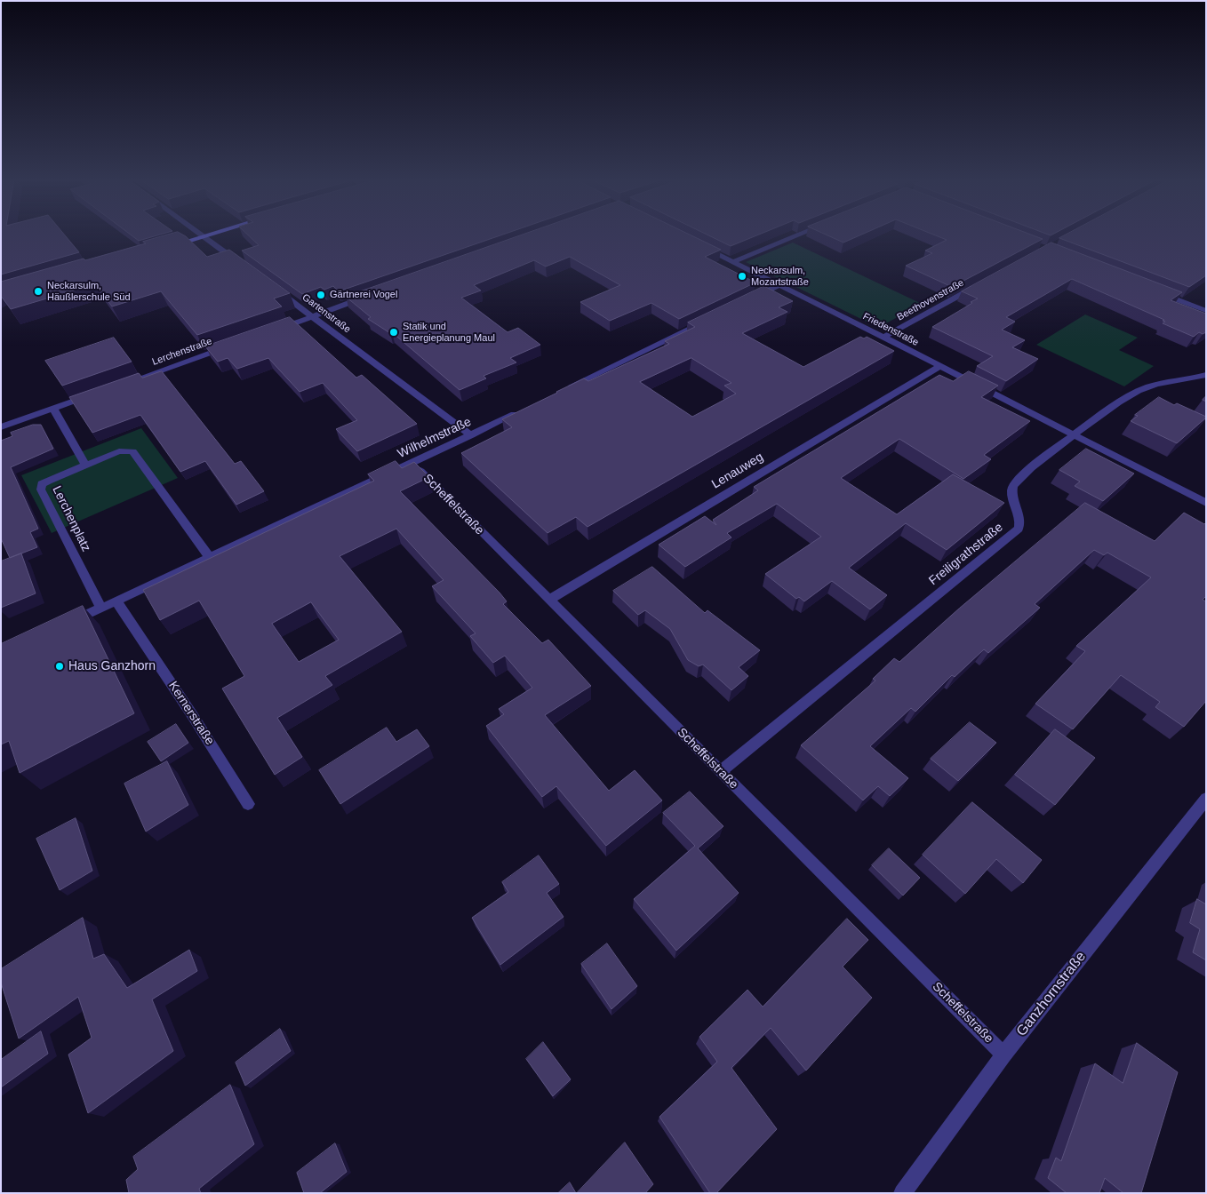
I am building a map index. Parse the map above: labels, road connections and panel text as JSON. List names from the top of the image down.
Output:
{
  "streets": {
    "street": [
      "Beethovenstraße",
      "Gartenstraße",
      "Friedenstraße",
      "Lerchenstraße",
      "Wilhelmstraße",
      "Lenauweg",
      "Scheffelstraße",
      "Lerchenplatz",
      "Freiligrathstraße",
      "Kernerstraße",
      "Ganzhornstraße"
    ]
  },
  "crossings": [
    ["Beethovenstraße", "Friedenstraße"],
    ["Gartenstraße", "Wilhelmstraße"],
    ["Friedenstraße", "Lenauweg"],
    ["Friedenstraße", "Freiligrathstraße"],
    ["Wilhelmstraße", "Scheffelstraße"],
    ["Wilhelmstraße", "Lerchenplatz"],
    ["Wilhelmstraße", "Kernerstraße"],
    ["Lenauweg", "Scheffelstraße"],
    ["Scheffelstraße", "Freiligrathstraße"],
    ["Scheffelstraße", "Ganzhornstraße"]
  ],
  "places": [
    "Neckarsulm, Mozartstraße",
    "Neckarsulm, Häußlerschule Süd",
    "Gärtnerei Vogel",
    "Statik und Energieplanung Maul",
    "Haus Ganzhorn"
  ]
}
